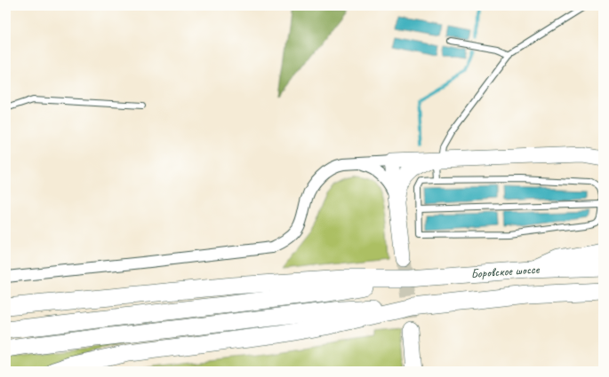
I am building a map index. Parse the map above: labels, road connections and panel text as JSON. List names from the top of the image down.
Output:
{
  "streets": {
    "main road": ["Боровское шоссе"]
  }
}
